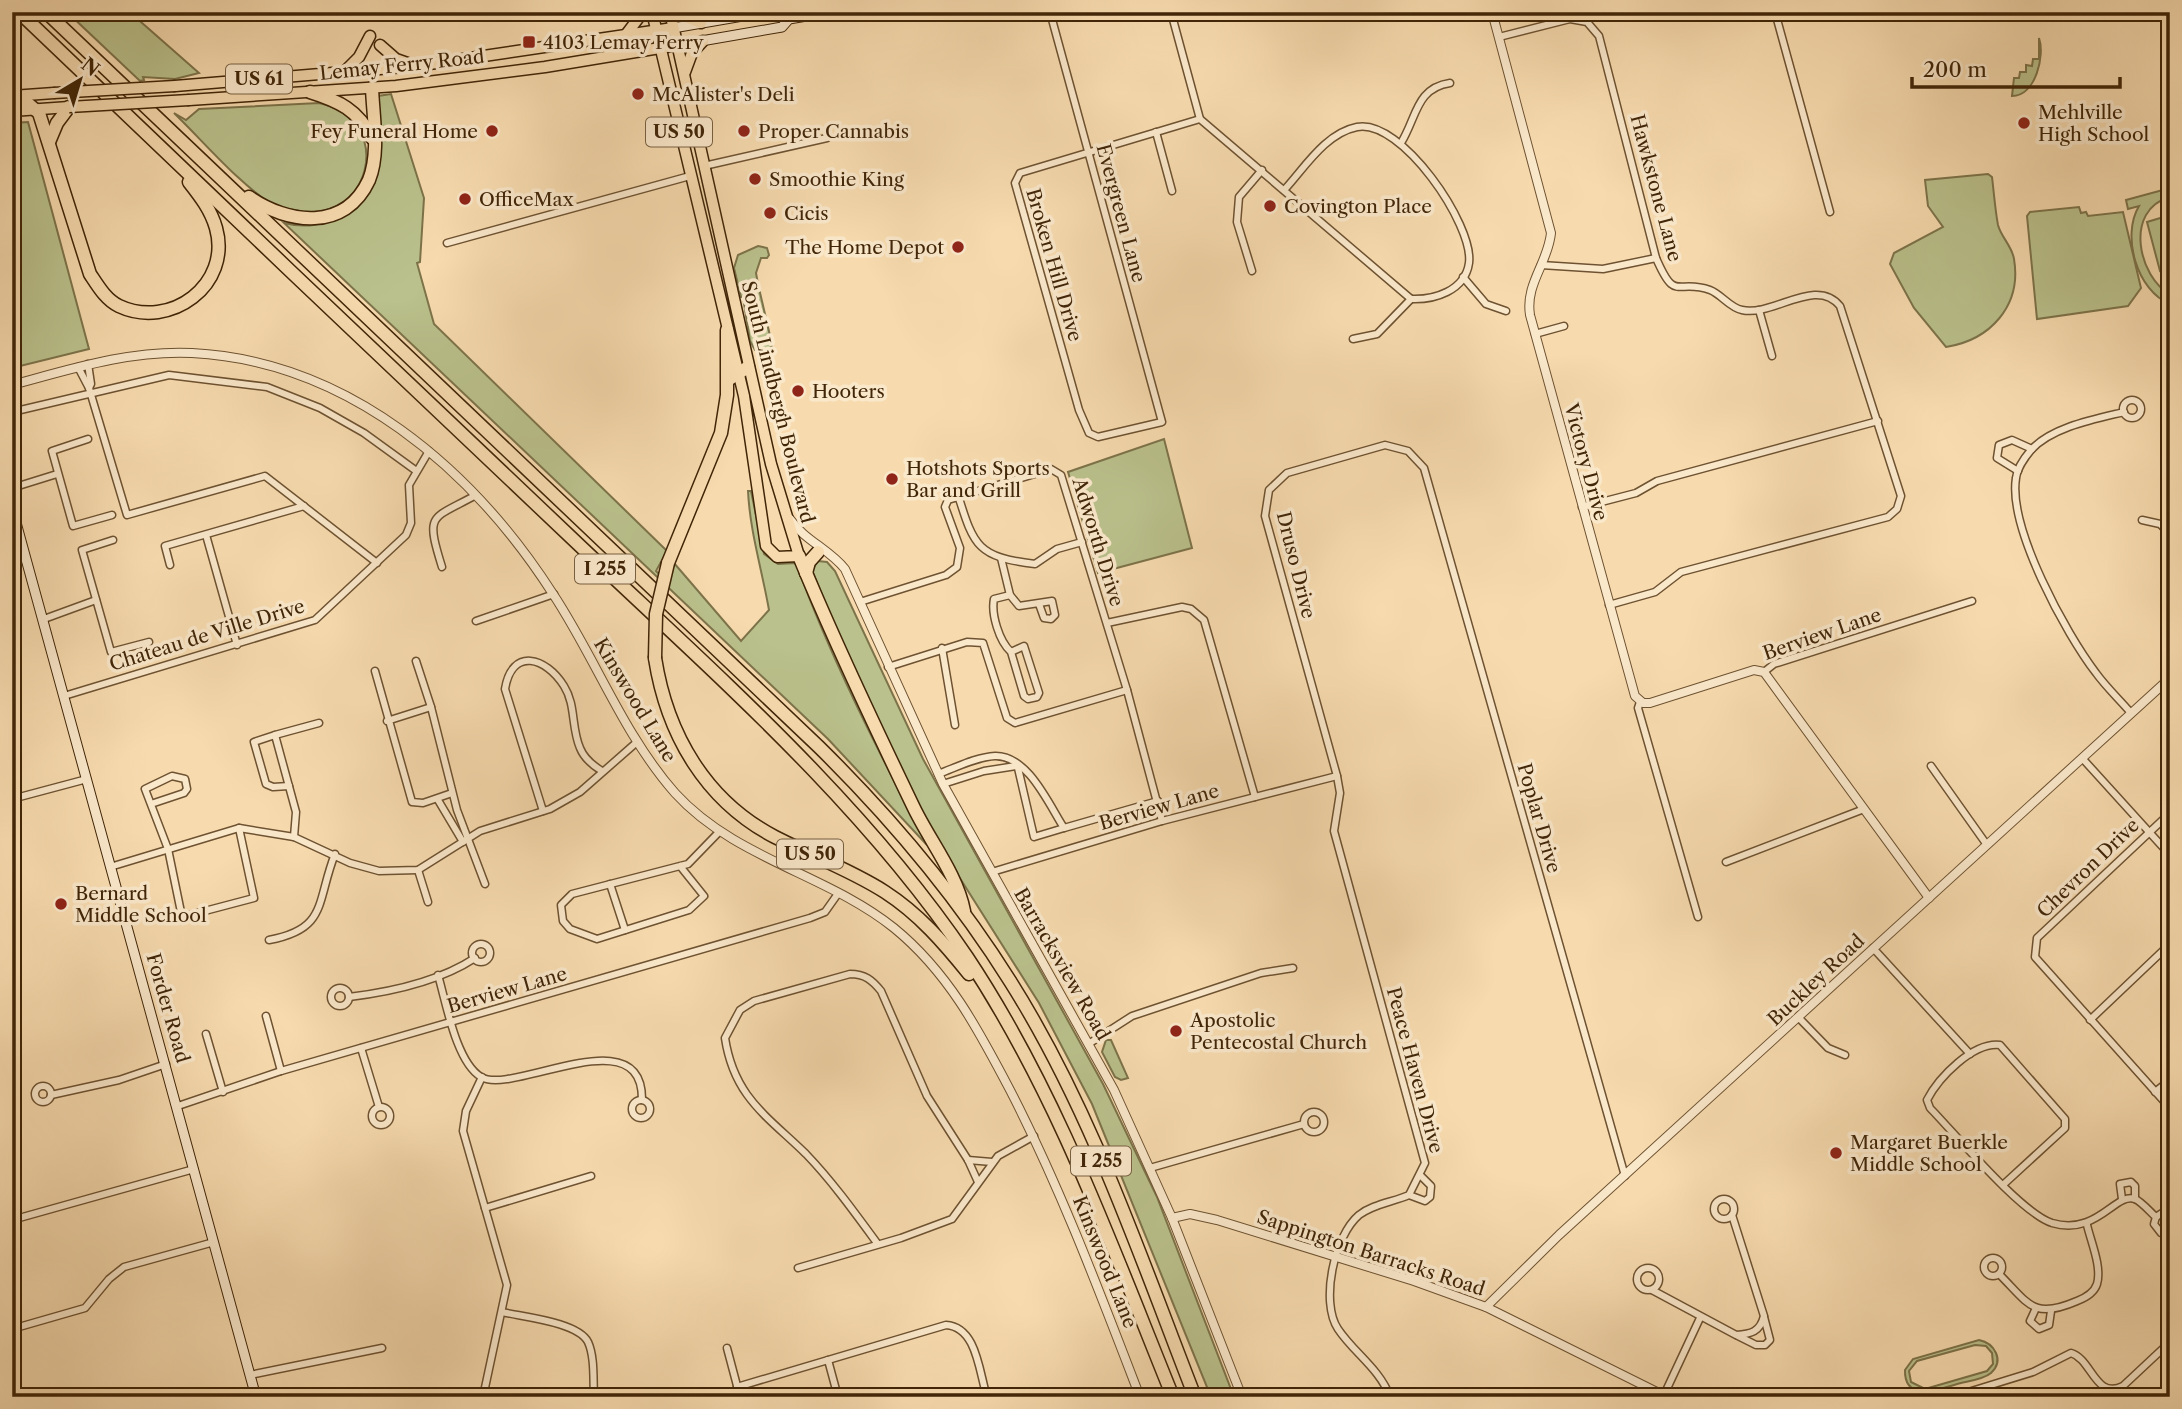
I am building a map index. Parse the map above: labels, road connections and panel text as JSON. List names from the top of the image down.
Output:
{
  "streets": {
    "highway": ["US 50", "I 255"],
    "main road": [
      "Lemay Ferry Road",
      "US 61",
      "South Lindbergh Boulevard",
      "Forder Road"
    ],
    "street": [
      "Hawkstone Lane",
      "Evergreen Lane",
      "Broken Hill Drive",
      "Victory Drive",
      "Adworth Drive",
      "Druso Drive",
      "Berview Lane",
      "Chateau de Ville Drive",
      "Kinswood Lane",
      "Poplar Drive",
      "Chevron Drive",
      "Barracksview Road",
      "Buckley Road",
      "Peace Haven Drive",
      "Sappington Barracks Road"
    ]
  },
  "crossings": [
    ["Lemay Ferry Road", "South Lindbergh Boulevard"],
    ["US 50", "South Lindbergh Boulevard"],
    ["US 50", "I 255"],
    ["Hawkstone Lane", "Victory Drive"],
    ["Evergreen Lane", "Broken Hill Drive"],
    ["South Lindbergh Boulevard", "Barracksview Road"],
    ["Victory Drive", "Berview Lane"],
    ["Adworth Drive", "Berview Lane"],
    ["Druso Drive", "Berview Lane"],
    ["Druso Drive", "Poplar Drive"],
    ["Druso Drive", "Peace Haven Drive"],
    ["Berview Lane", "Kinswood Lane"],
    ["Berview Lane", "Barracksview Road"],
    ["Berview Lane", "Forder Road"],
    ["Berview Lane", "Peace Haven Drive"],
    ["Chateau de Ville Drive", "Kinswood Lane"],
    ["Chateau de Ville Drive", "Forder Road"],
    ["Poplar Drive", "Buckley Road"],
    ["Barracksview Road", "Sappington Barracks Road"],
    ["Buckley Road", "Sappington Barracks Road"]
  ],
  "places": {
    "transit": ["4103 Lemay Ferry"],
    "other": [
      "McAlister's Deli",
      "Mehlville High School",
      "Fey Funeral Home",
      "Proper Cannabis",
      "Smoothie King",
      "OfficeMax",
      "Covington Place",
      "Cicis",
      "The Home Depot",
      "Hooters",
      "Hotshots Sports Bar and Grill",
      "Bernard Middle School",
      "Apostolic Pentecostal Church",
      "Margaret Buerkle Middle School"
    ]
  },
  "scale_bar": "200 m",
  "north": "top right"
}
